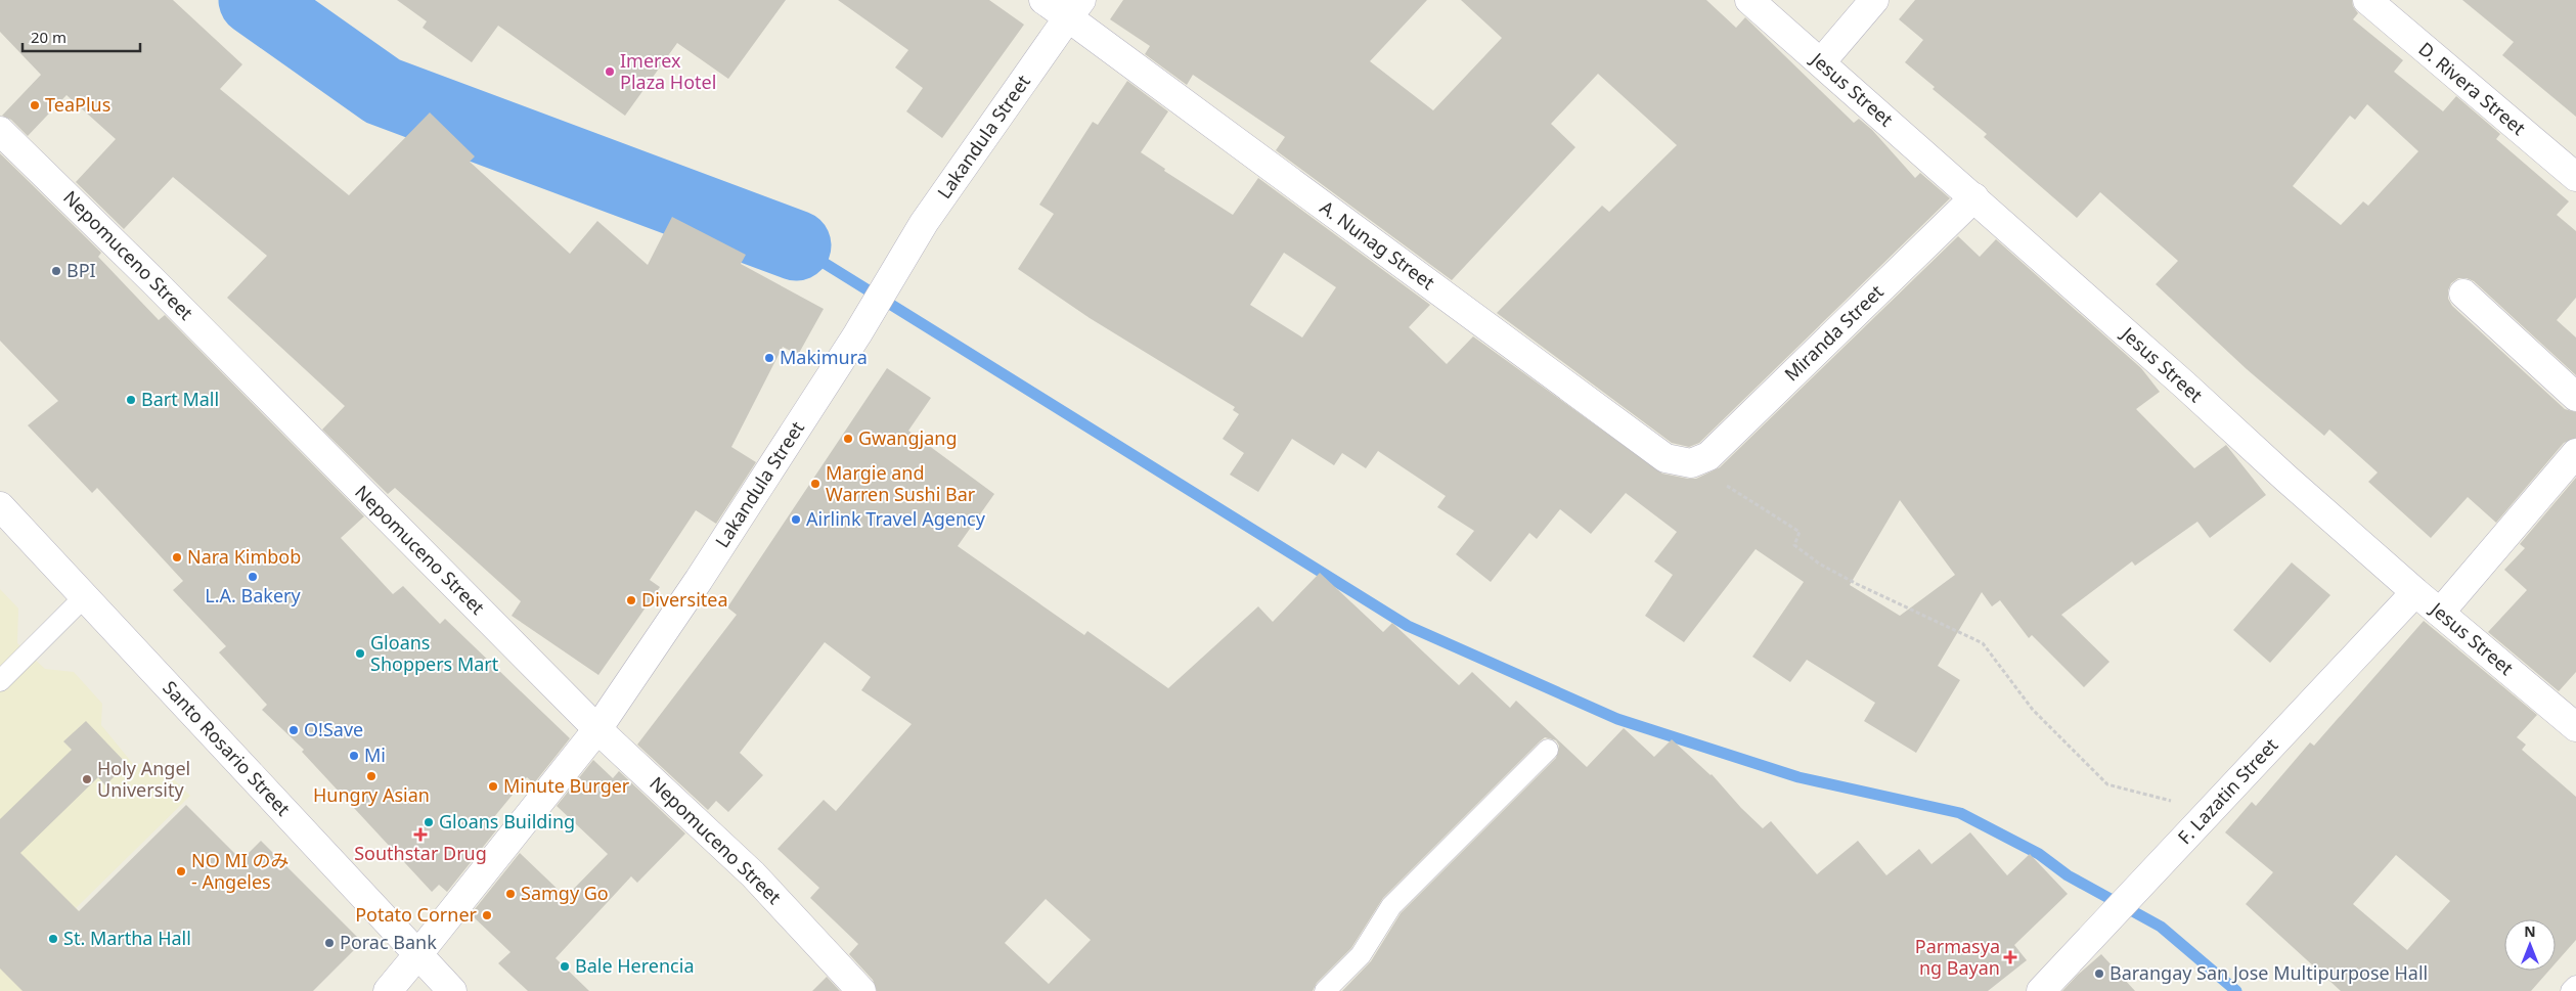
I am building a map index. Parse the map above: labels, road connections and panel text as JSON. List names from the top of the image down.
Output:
{
  "streets": {
    "street": [
      "D. Rivera Street",
      "Jesus Street",
      "Lakandula Street",
      "A. Nunag Street",
      "Nepomuceno Street",
      "Miranda Street",
      "Santo Rosario Street",
      "F. Lazatin Street"
    ]
  },
  "crossings": [
    ["Jesus Street", "Miranda Street"],
    ["Jesus Street", "F. Lazatin Street"],
    ["Lakandula Street", "A. Nunag Street"],
    ["Lakandula Street", "Nepomuceno Street"],
    ["Lakandula Street", "Santo Rosario Street"],
    ["A. Nunag Street", "Miranda Street"]
  ],
  "places": {
    "other": [
      "Imerex Plaza Hotel",
      "TeaPlus",
      "BPI",
      "Makimura",
      "Bart Mall",
      "Gwangjang",
      "Margie and Warren Sushi Bar",
      "Airlink Travel Agency",
      "Nara Kimbob",
      "L.A. Bakery",
      "Diversitea",
      "Gloans Shoppers Mart",
      "O!Save",
      "Mi",
      "Hungry Asian",
      "Holy Angel University",
      "Minute Burger",
      "Gloans Building",
      "NO MI のみ - Angeles",
      "Samgy Go",
      "Potato Corner",
      "St. Martha Hall",
      "Porac Bank",
      "Bale Herencia",
      "Barangay San Jose Multipurpose Hall"
    ],
    "health": ["Southstar Drug", "Parmasya ng Bayan"]
  },
  "scale_bar": "20 m",
  "north": "top"
}
